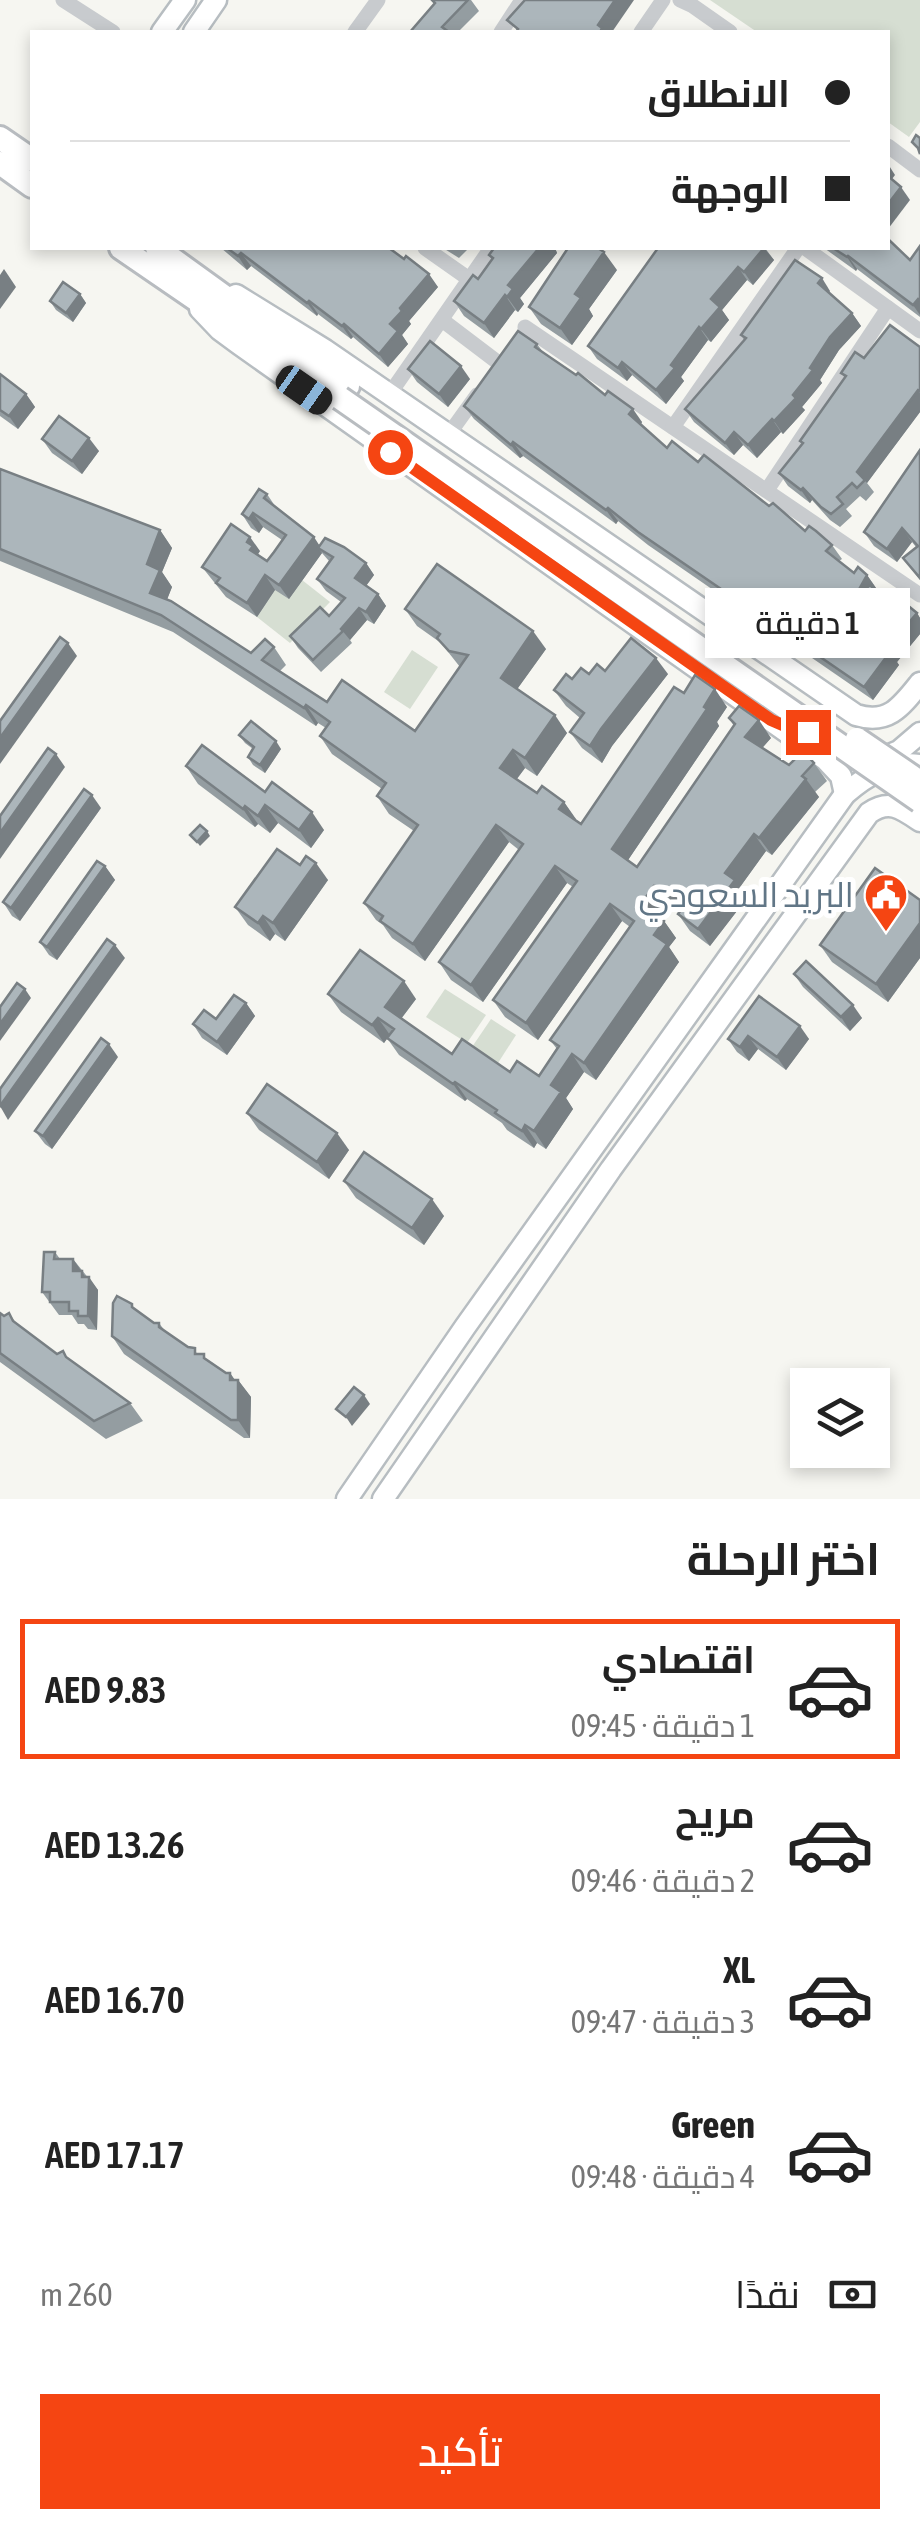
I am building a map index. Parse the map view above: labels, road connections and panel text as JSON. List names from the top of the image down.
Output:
{
  "places": {
    "public building": ["البريد السعودي"]
  },
  "page": {
    "banner": ["الانطلاق", "الوجهة"],
    "bubble": "1 دقيقة",
    "heading": "اختر الرحلة",
    "list": [
      {
        "name": "اقتصادي",
        "note": "1 دقيقة · 09:45",
        "value": "AED 9.83"
      },
      {
        "name": "مريح",
        "note": "2 دقيقة · 09:46",
        "value": "AED 13.26"
      },
      {
        "name": "XL",
        "note": "3 دقيقة · 09:47",
        "value": "AED 16.70"
      },
      {
        "name": "Green",
        "note": "4 دقيقة · 09:48",
        "value": "AED 17.17"
      }
    ],
    "pay": ["نقدًا", "260 m"],
    "buttons": "تأكيد"
  }
}
